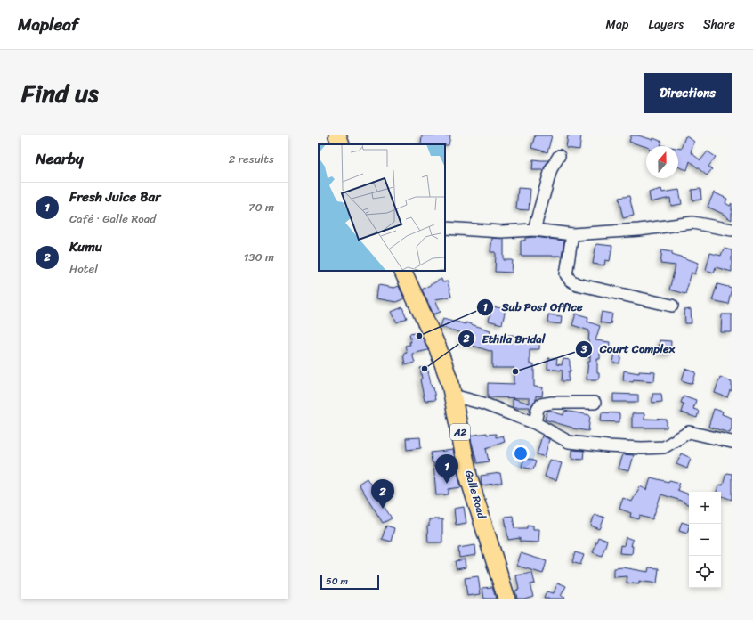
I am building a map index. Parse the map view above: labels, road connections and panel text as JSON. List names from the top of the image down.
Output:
{
  "streets": {
    "highway": ["A2", "Galle Road"]
  },
  "places": ["Sub Post Office", "Ethila Bridal", "Court Complex"],
  "scale_bar": "50 m",
  "north": "top",
  "page": {
    "header": "Mapleaf",
    "nav": ["Map", "Layers", "Share"],
    "title": "Find us",
    "buttons": "Directions",
    "heading": ["Nearby", "2 results"],
    "list": [
      {
        "mark": "1",
        "name": "Fresh Juice Bar",
        "note": "Café · Galle Road",
        "value": "70 m"
      },
      {
        "mark": "2",
        "name": "Kumu",
        "note": "Hotel",
        "value": "130 m"
      }
    ],
    "pins": ["1", "2"],
    "map_buttons": ["+", "−"],
    "scale": "50 m"
  }
}
